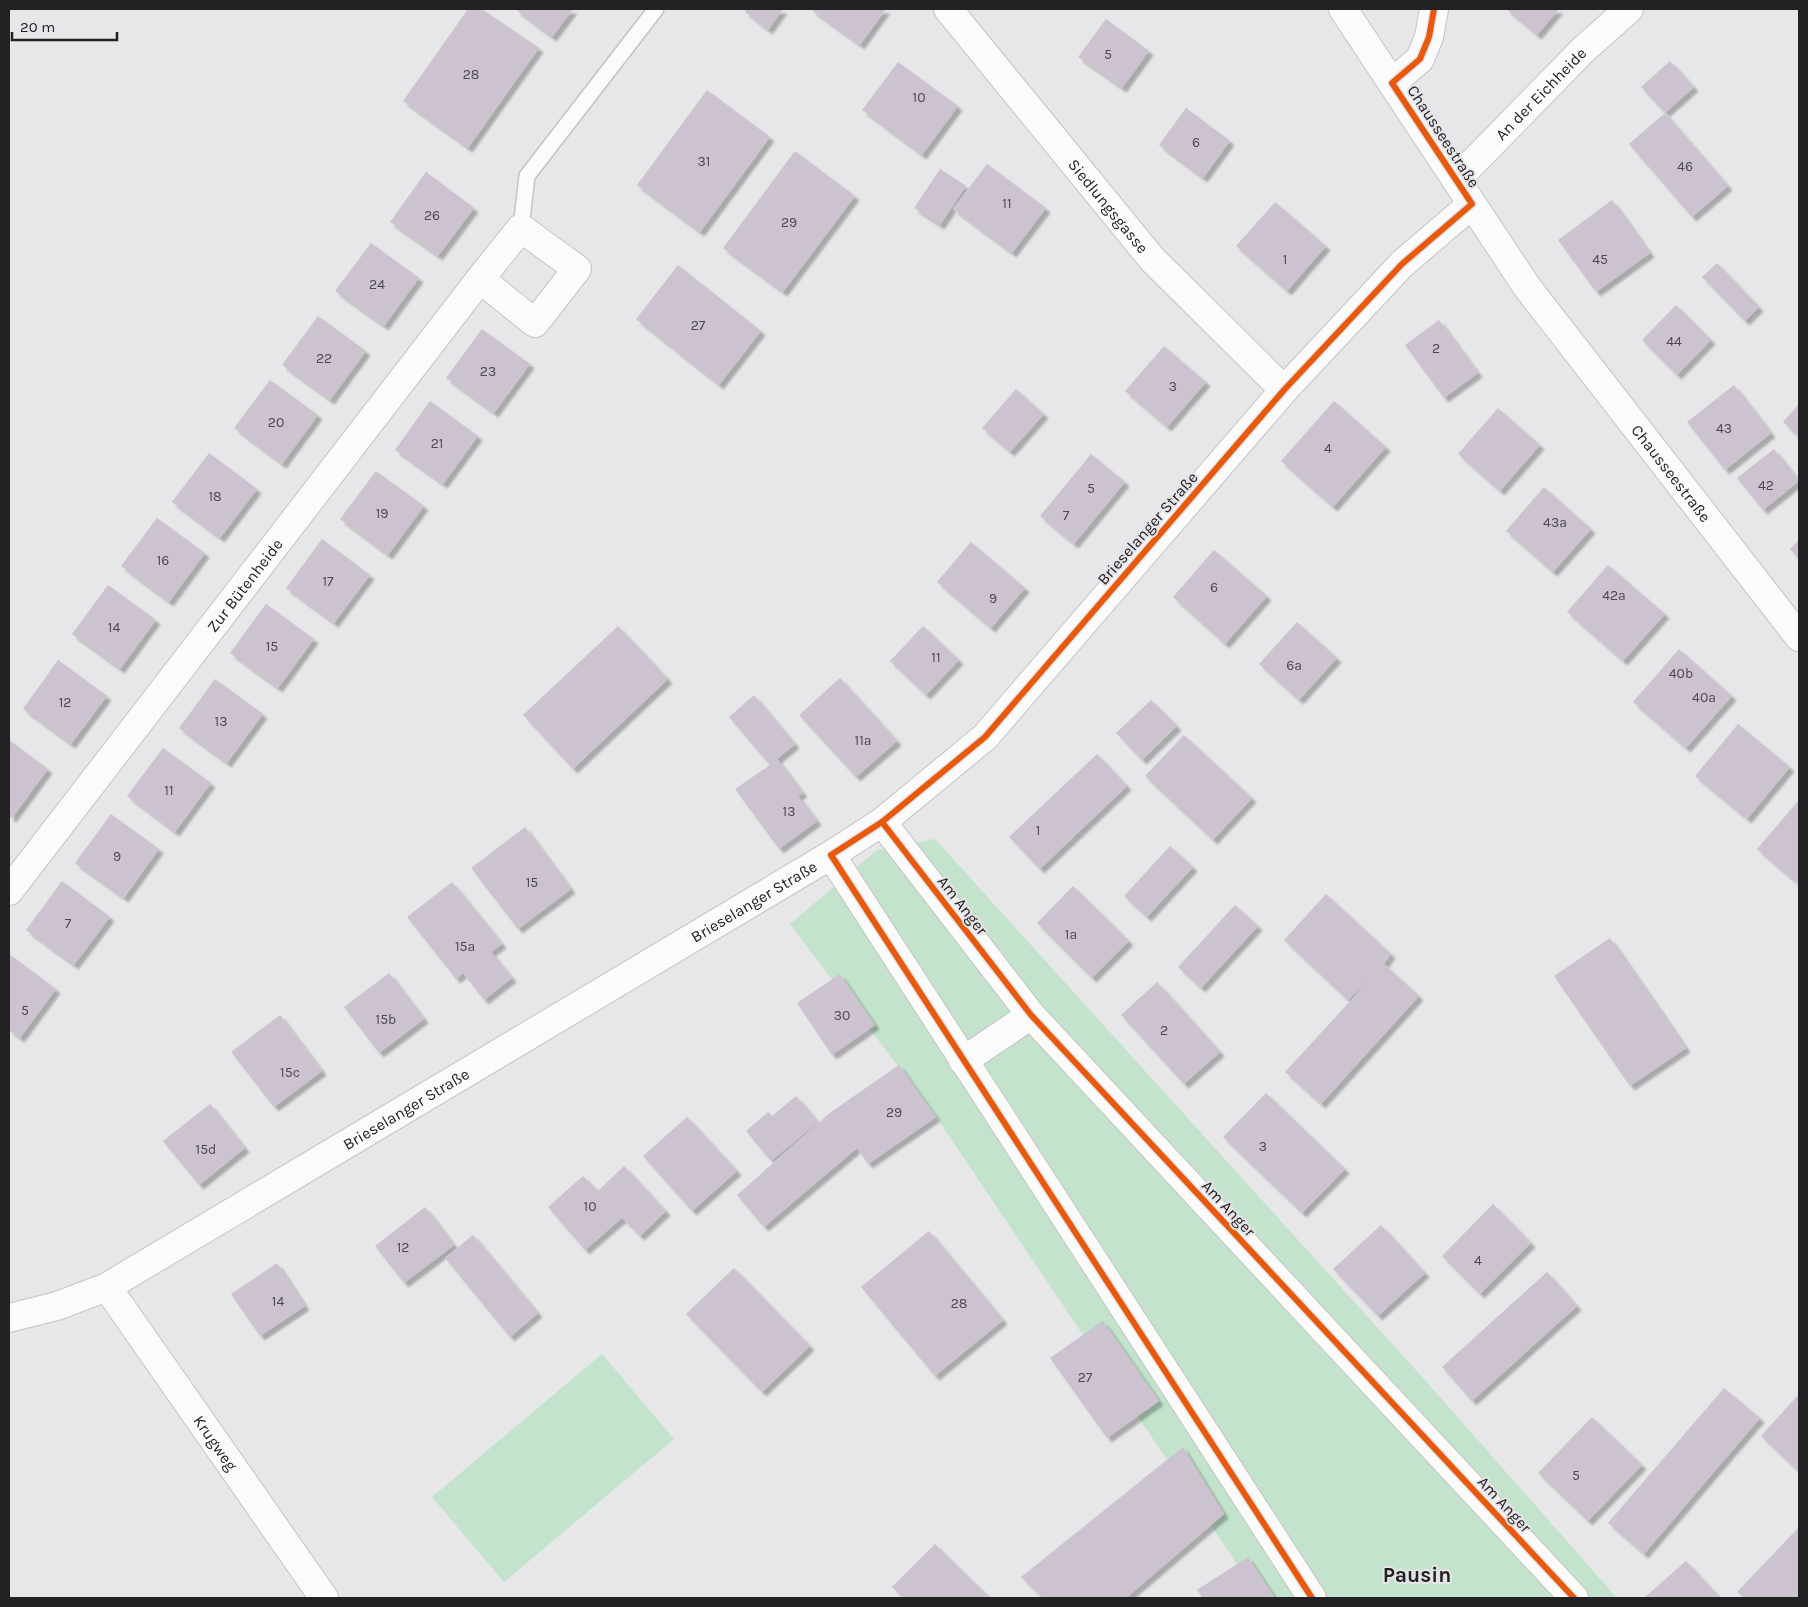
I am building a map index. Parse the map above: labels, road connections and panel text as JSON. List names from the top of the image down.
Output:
{
  "streets": {
    "street": [
      "An der Eichheide",
      "Chausseestraße",
      "Siedlungsgasse",
      "Brieselanger Straße",
      "Zur Bütenheide",
      "Am Anger",
      "Krugweg"
    ]
  },
  "crossings": [
    ["An der Eichheide", "Chausseestraße"],
    ["Chausseestraße", "Brieselanger Straße"],
    ["Siedlungsgasse", "Brieselanger Straße"],
    ["Brieselanger Straße", "Am Anger"],
    ["Brieselanger Straße", "Krugweg"]
  ],
  "districts": ["Pausin"],
  "house_numbers": [
    "5",
    "28",
    "10",
    "6",
    "31",
    "46",
    "11",
    "26",
    "29",
    "1",
    "45",
    "24",
    "27",
    "44",
    "2",
    "22",
    "23",
    "3",
    "20",
    "43",
    "21",
    "4",
    "42",
    "5",
    "18",
    "19",
    "7",
    "43a",
    "16",
    "17",
    "6",
    "42a",
    "9",
    "14",
    "15",
    "11",
    "6a",
    "40b",
    "40a",
    "12",
    "13",
    "11a",
    "11",
    "13",
    "1",
    "9",
    "15",
    "7",
    "1a",
    "15a",
    "5",
    "30",
    "15b",
    "2",
    "15c",
    "29",
    "3",
    "15d",
    "10",
    "12",
    "4",
    "14",
    "28",
    "27",
    "5"
  ],
  "scale_bar": "20 m"
}
